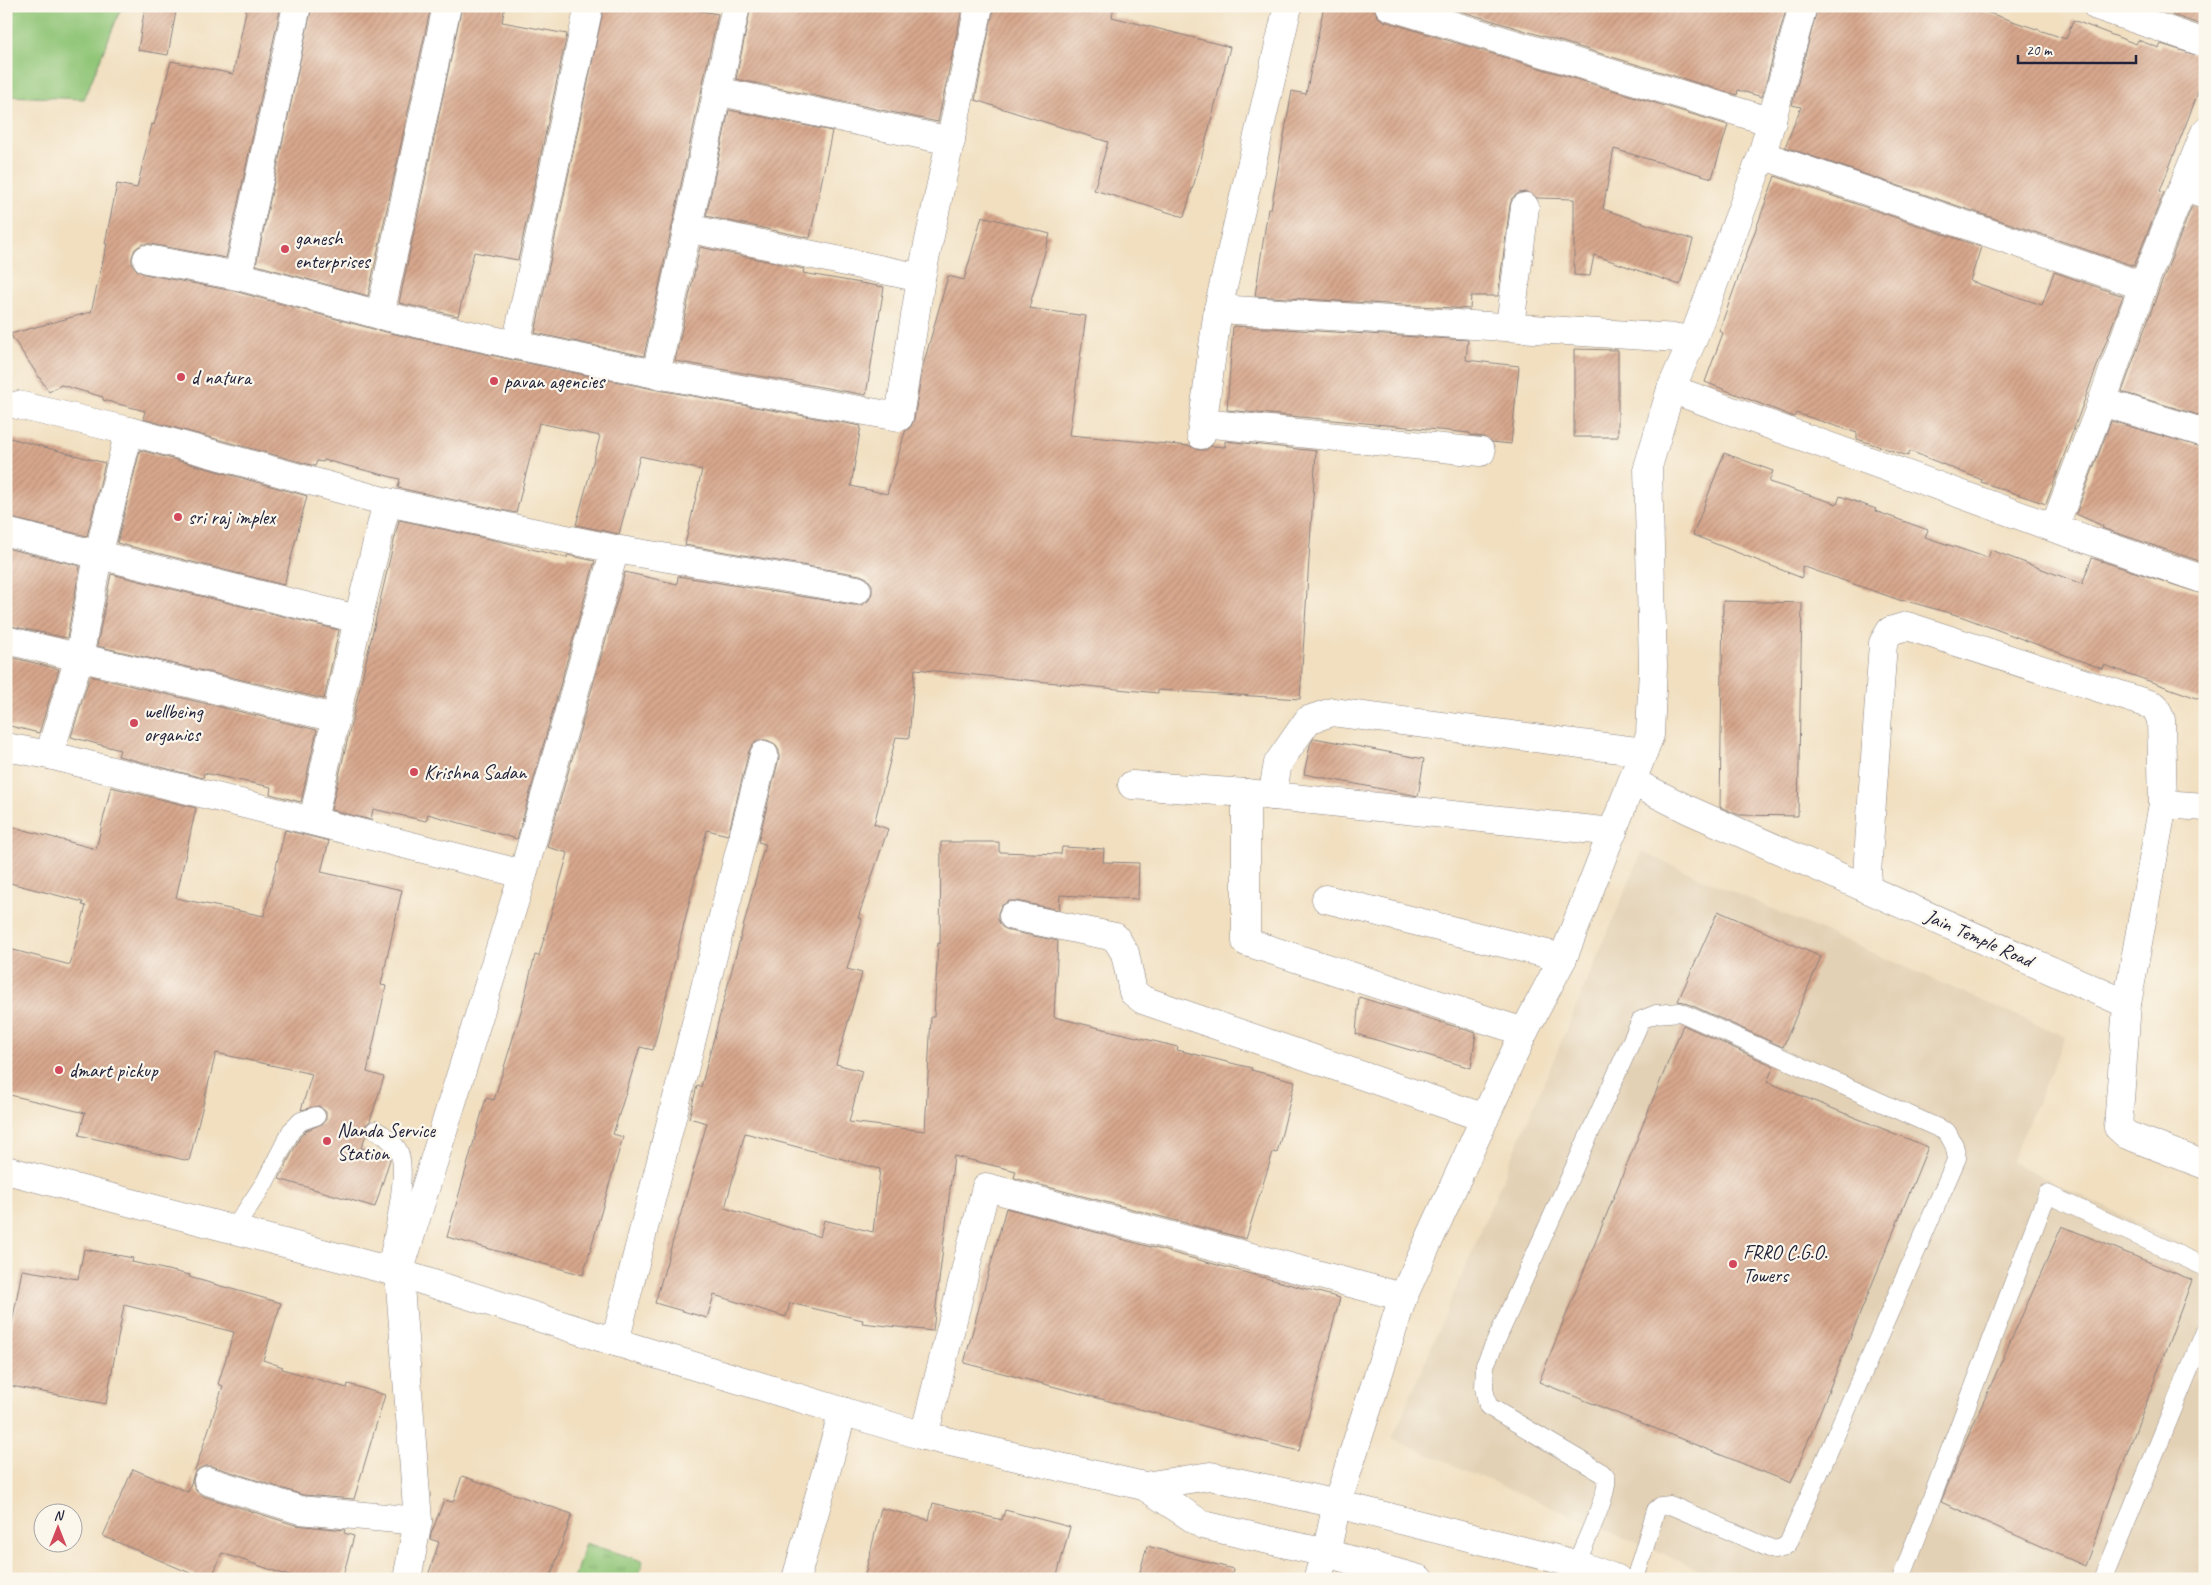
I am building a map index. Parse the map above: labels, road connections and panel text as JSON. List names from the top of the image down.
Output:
{
  "streets": {
    "street": ["Jain Temple Road"]
  },
  "places": [
    "ganesh enterprises",
    "d natura",
    "pavan agencies",
    "sri raj implex",
    "wellbeing organics",
    "Krishna Sadan",
    "dmart pickup",
    "Nanda Service Station",
    "FRRO C.G.O. Towers"
  ],
  "scale_bar": "20 m",
  "north": "top"
}
